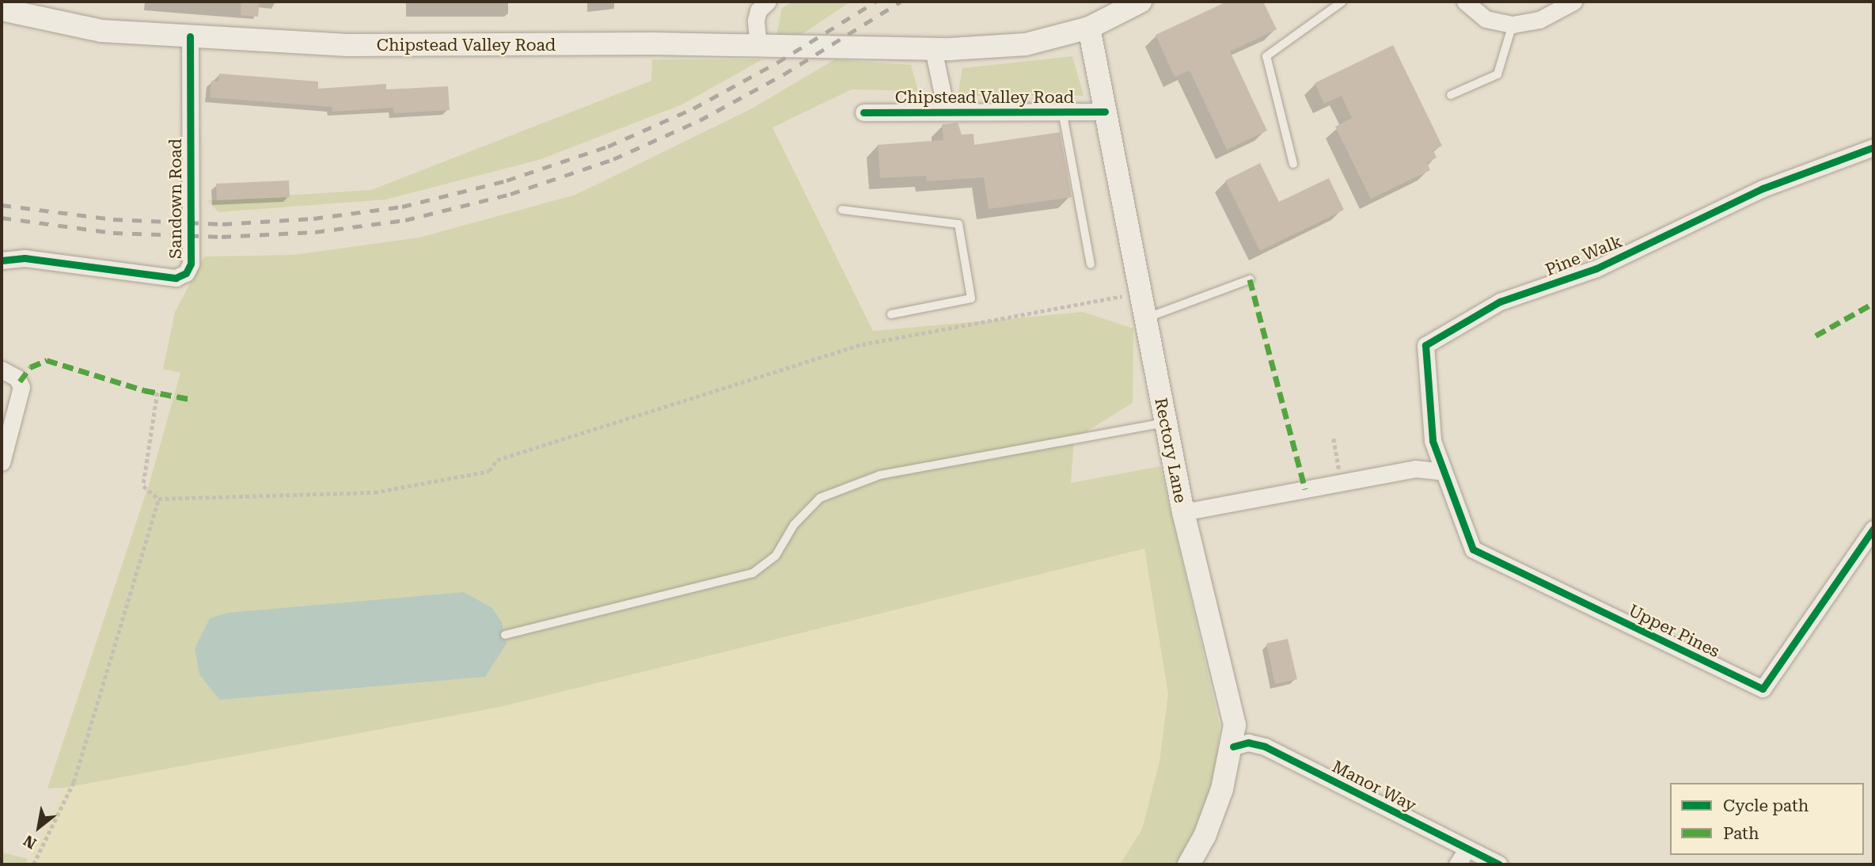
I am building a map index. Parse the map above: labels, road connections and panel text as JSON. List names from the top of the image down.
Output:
{
  "streets": {
    "main road": ["Chipstead Valley Road", "Rectory Lane"],
    "street": [
      "Sandown Road",
      "Pine Walk",
      "Upper Pines",
      "Manor Way"
    ]
  },
  "crossings": [
    ["Chipstead Valley Road", "Sandown Road"],
    ["Chipstead Valley Road", "Rectory Lane"],
    ["Pine Walk", "Upper Pines"],
    ["Rectory Lane", "Manor Way"]
  ],
  "legend": ["Cycle path", "Path"],
  "north": "bottom left"
}
